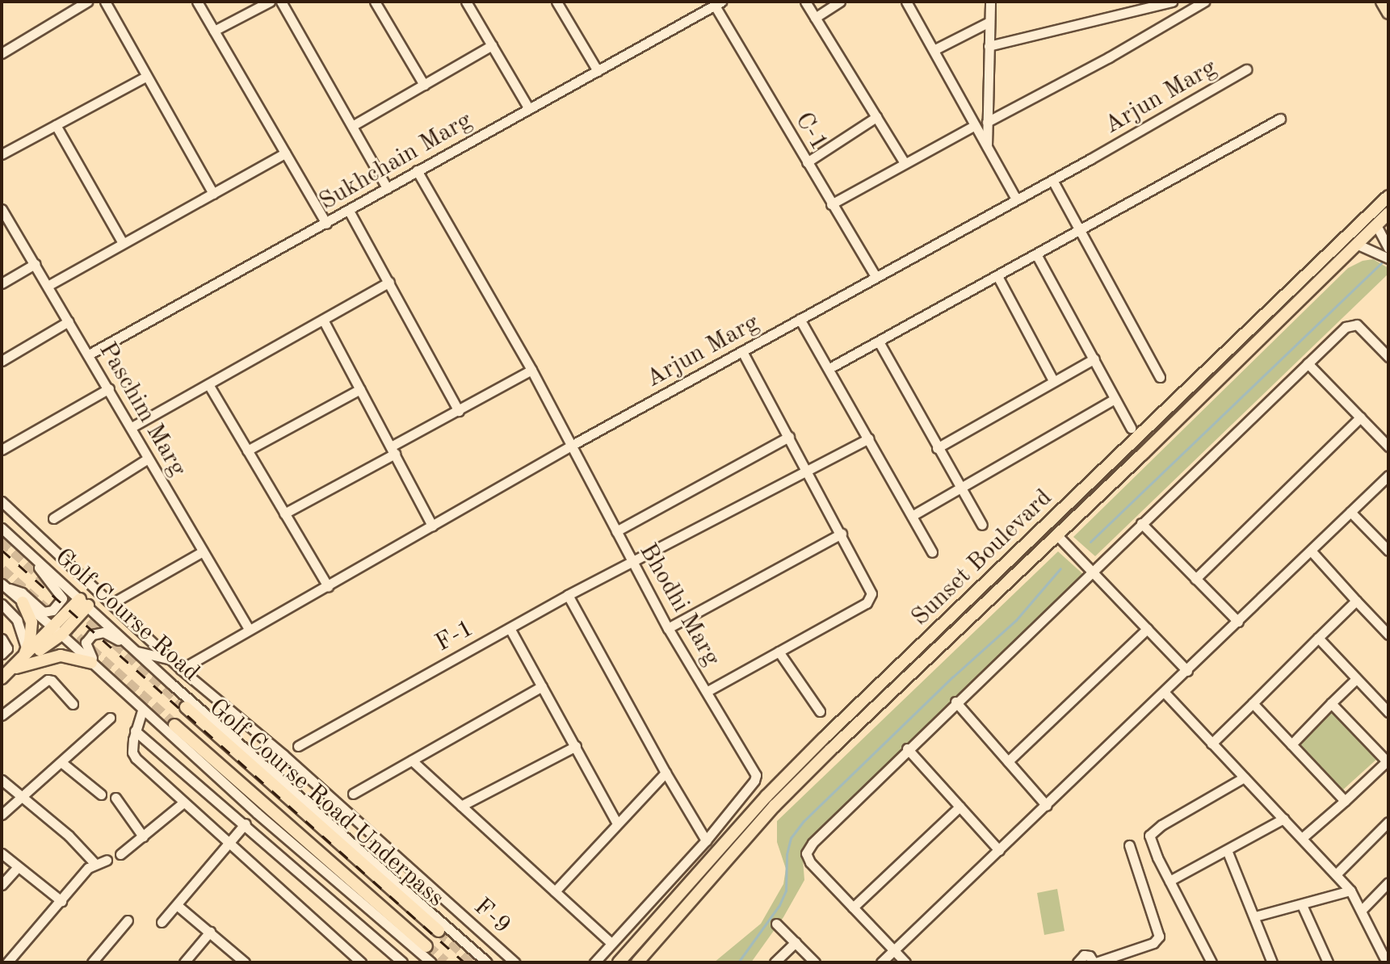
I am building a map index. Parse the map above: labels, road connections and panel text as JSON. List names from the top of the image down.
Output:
{
  "streets": {
    "main road": ["Sunset Boulevard", "Golf Course Road Underpass"],
    "street": [
      "Arjun Marg",
      "C-1",
      "Sukhchain Marg",
      "Paschim Marg",
      "Bhodhi Marg",
      "Golf Course Road",
      "F-1",
      "F-9"
    ]
  },
  "crossings": [
    ["Arjun Marg", "C-1"],
    ["Arjun Marg", "Paschim Marg"],
    ["Arjun Marg", "Bhodhi Marg"],
    ["Arjun Marg", "F-9"],
    ["C-1", "Sukhchain Marg"],
    ["Sukhchain Marg", "Paschim Marg"],
    ["Sukhchain Marg", "Bhodhi Marg"],
    ["Bhodhi Marg", "F-1"]
  ]
}
